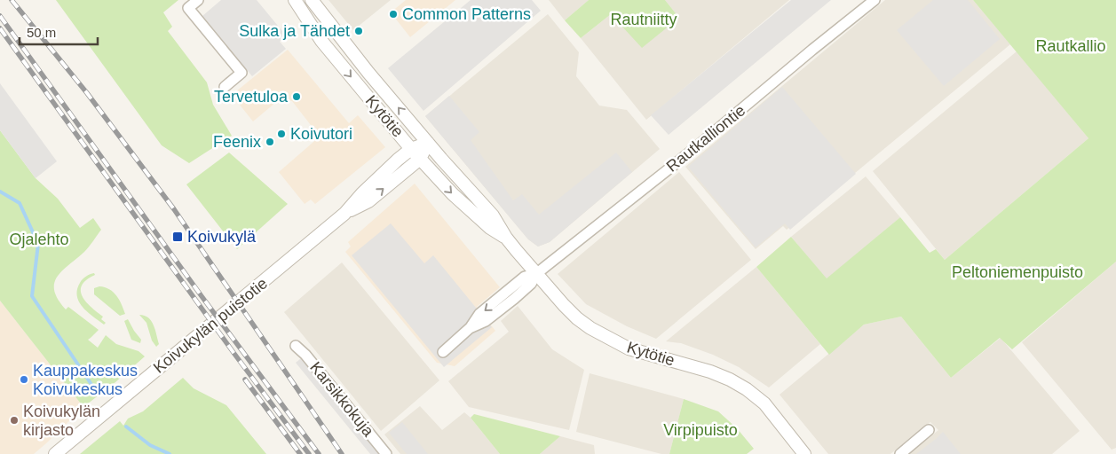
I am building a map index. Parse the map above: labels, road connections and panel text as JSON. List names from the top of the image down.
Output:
{
  "streets": {
    "street": [
      "Kytötie",
      "Rautkalliontie",
      "Koivukylän puistotie",
      "Karsikkokuja"
    ]
  },
  "crossings": [
    ["Kytötie", "Rautkalliontie"],
    ["Kytötie", "Koivukylän puistotie"]
  ],
  "parks": [
    "Rautniitty",
    "Rautkallio",
    "Ojalehto",
    "Peltoniemenpuisto",
    "Virpipuisto"
  ],
  "places": {
    "other": [
      "Common Patterns",
      "Sulka ja Tähdet",
      "Tervetuloa",
      "Koivutori",
      "Feenix",
      "Kauppakeskus Koivukeskus",
      "Koivukylän kirjasto"
    ],
    "transit": ["Koivukylä"]
  },
  "scale_bar": "50 m"
}
